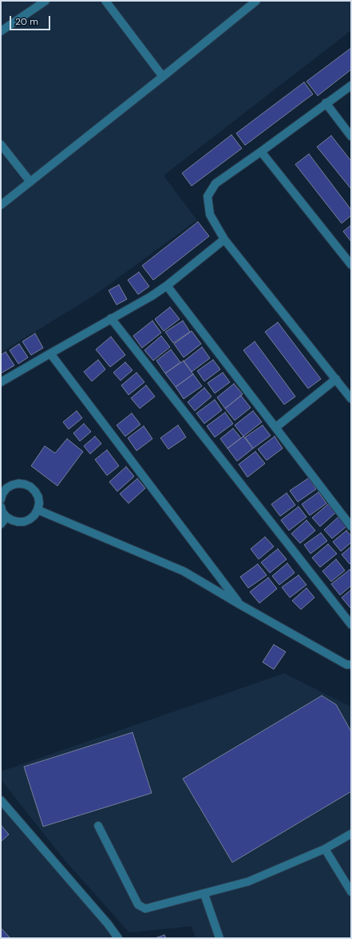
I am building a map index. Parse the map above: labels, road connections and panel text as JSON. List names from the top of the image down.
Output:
{
  "scale_bar": "20 m"
}
